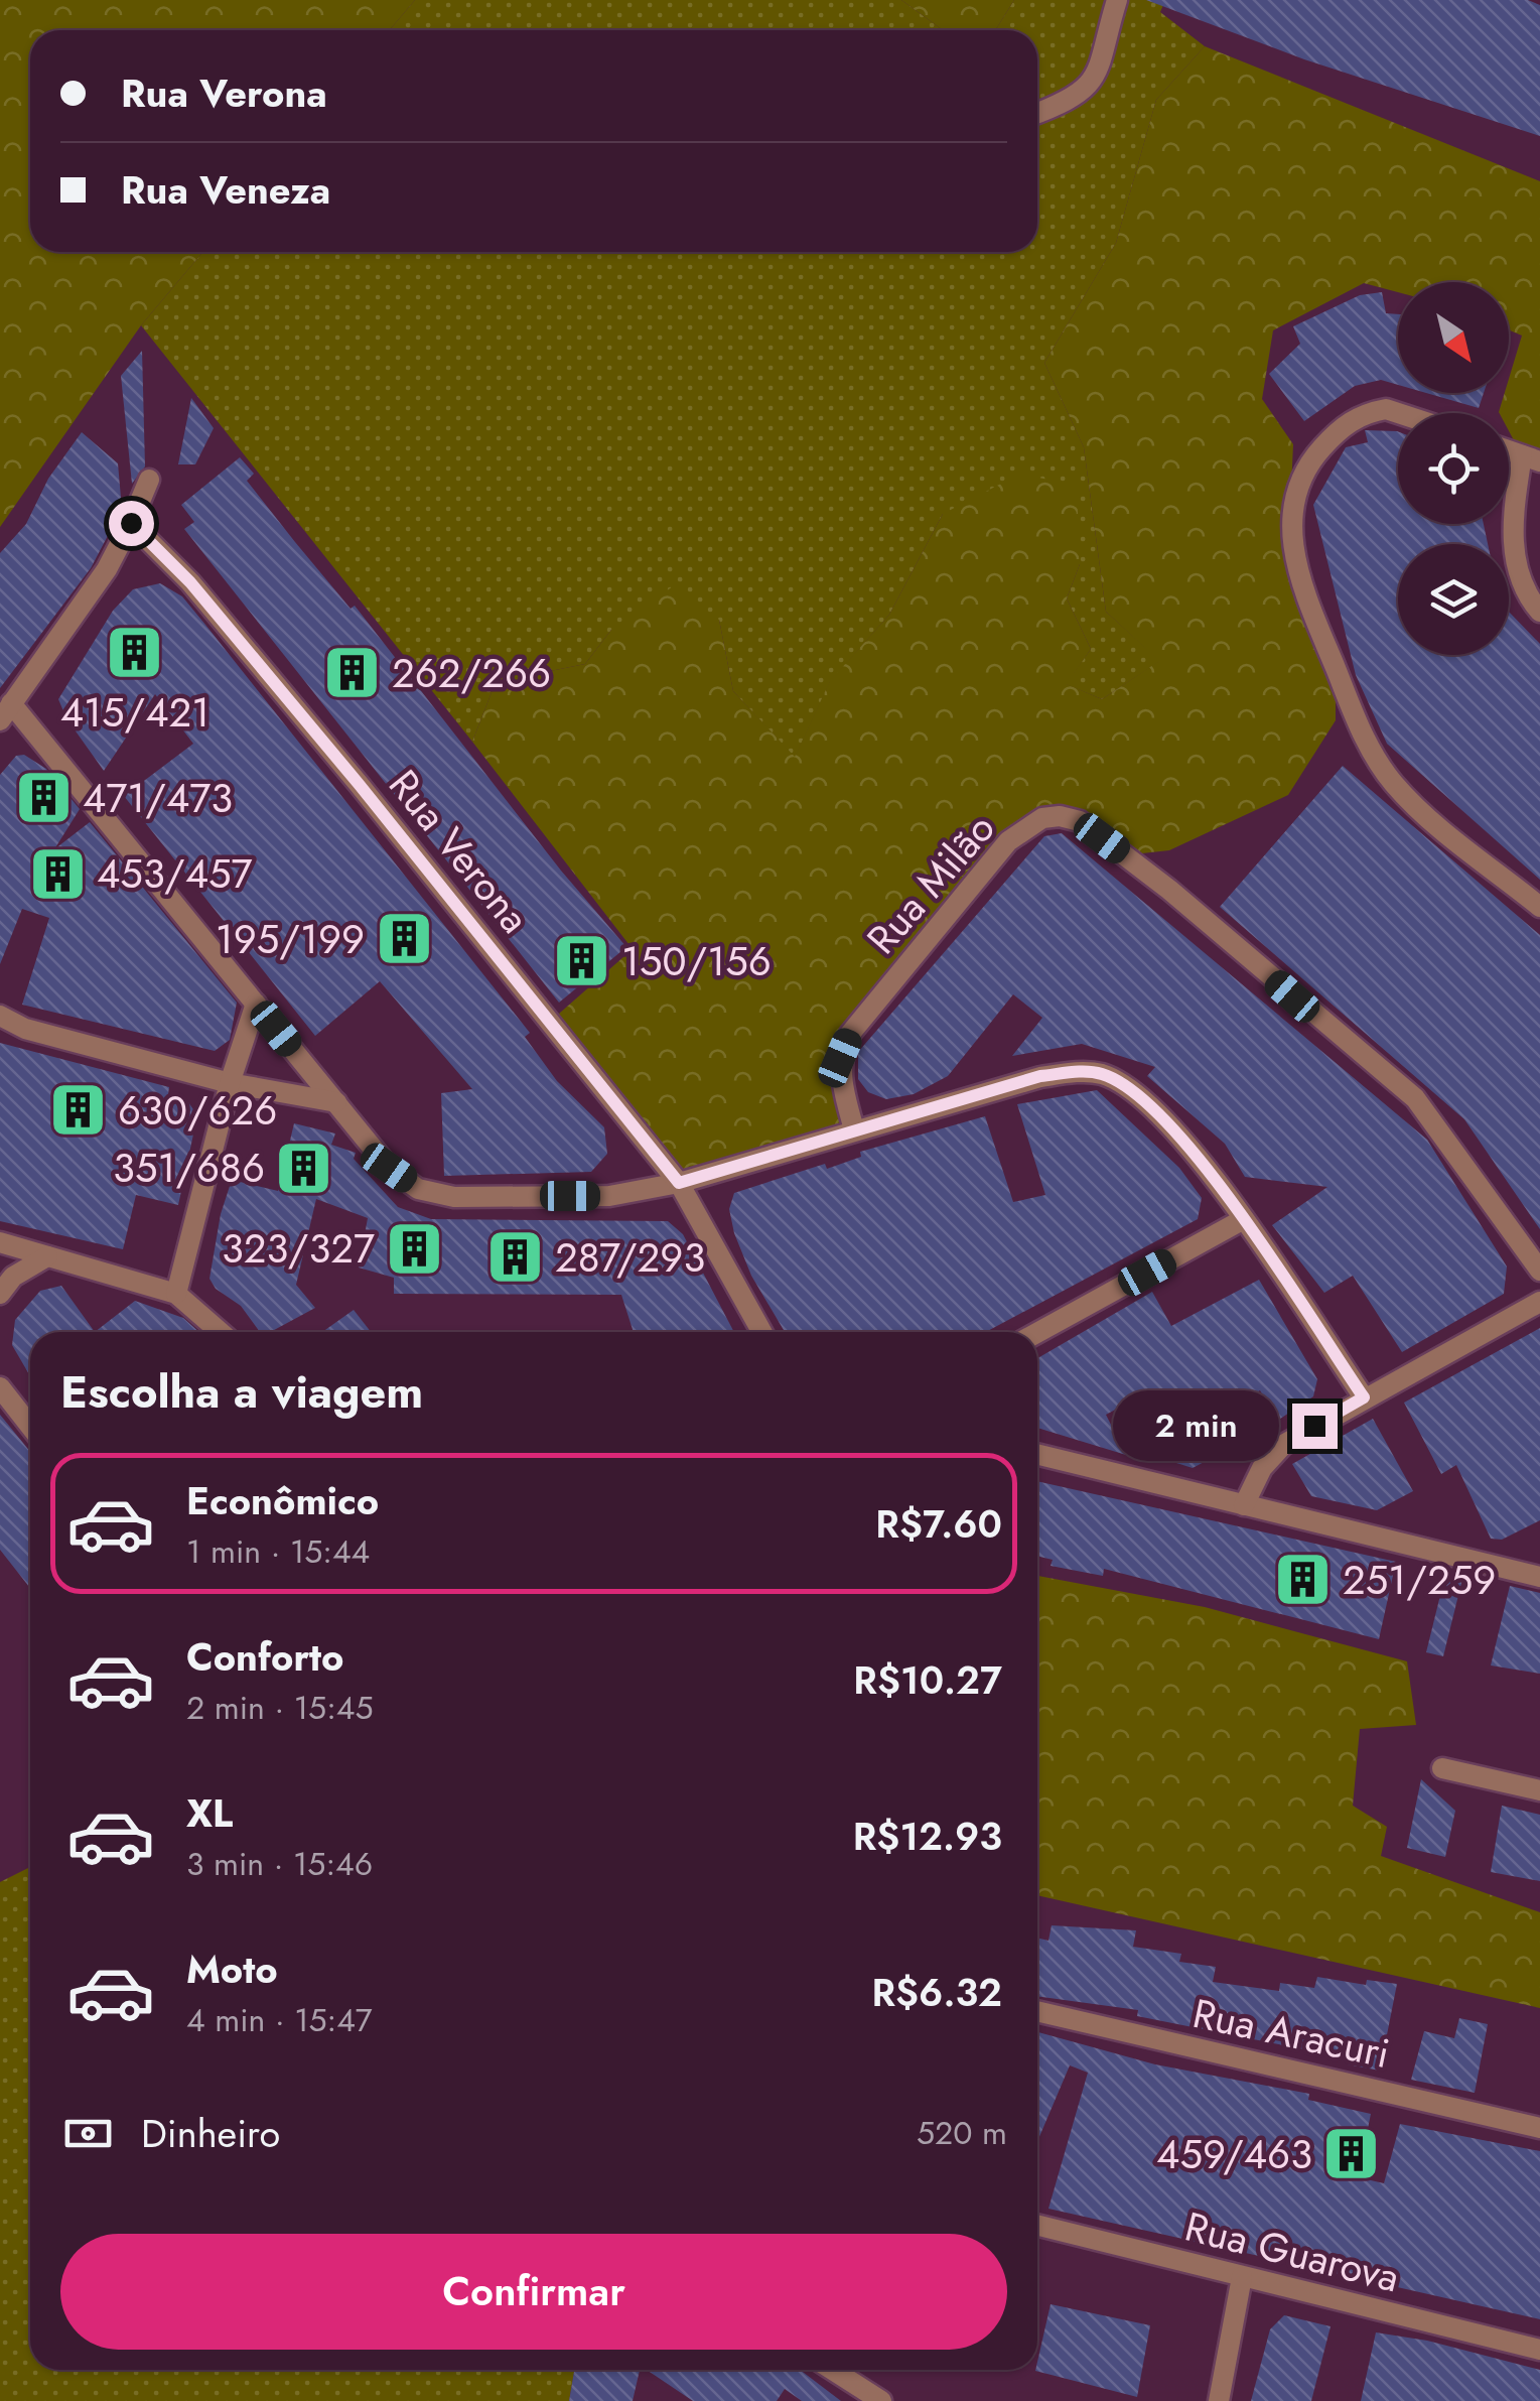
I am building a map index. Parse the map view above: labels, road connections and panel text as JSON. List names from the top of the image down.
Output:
{
  "streets": {
    "street": [
      "Rua Verona",
      "Rua Milão",
      "Rua Aracuri",
      "Rua Guarova"
    ]
  },
  "places": {
    "building": [
      "415/421",
      "262/266",
      "471/473",
      "453/457",
      "195/199",
      "150/156",
      "630/626",
      "351/686",
      "323/327",
      "287/293",
      "251/259",
      "459/463"
    ]
  },
  "north": "bottom right",
  "page": {
    "banner": ["Rua Verona", "Rua Veneza"],
    "heading": "Escolha a viagem",
    "bubble": "2 min",
    "list": [
      {
        "name": "Econômico",
        "note": "1 min · 15:44",
        "value": "R$7.60"
      },
      {
        "name": "Conforto",
        "note": "2 min · 15:45",
        "value": "R$10.27"
      },
      {
        "name": "XL",
        "note": "3 min · 15:46",
        "value": "R$12.93"
      },
      {
        "name": "Moto",
        "note": "4 min · 15:47",
        "value": "R$6.32"
      }
    ],
    "pay": ["Dinheiro", "520 m"],
    "buttons": "Confirmar"
  }
}
